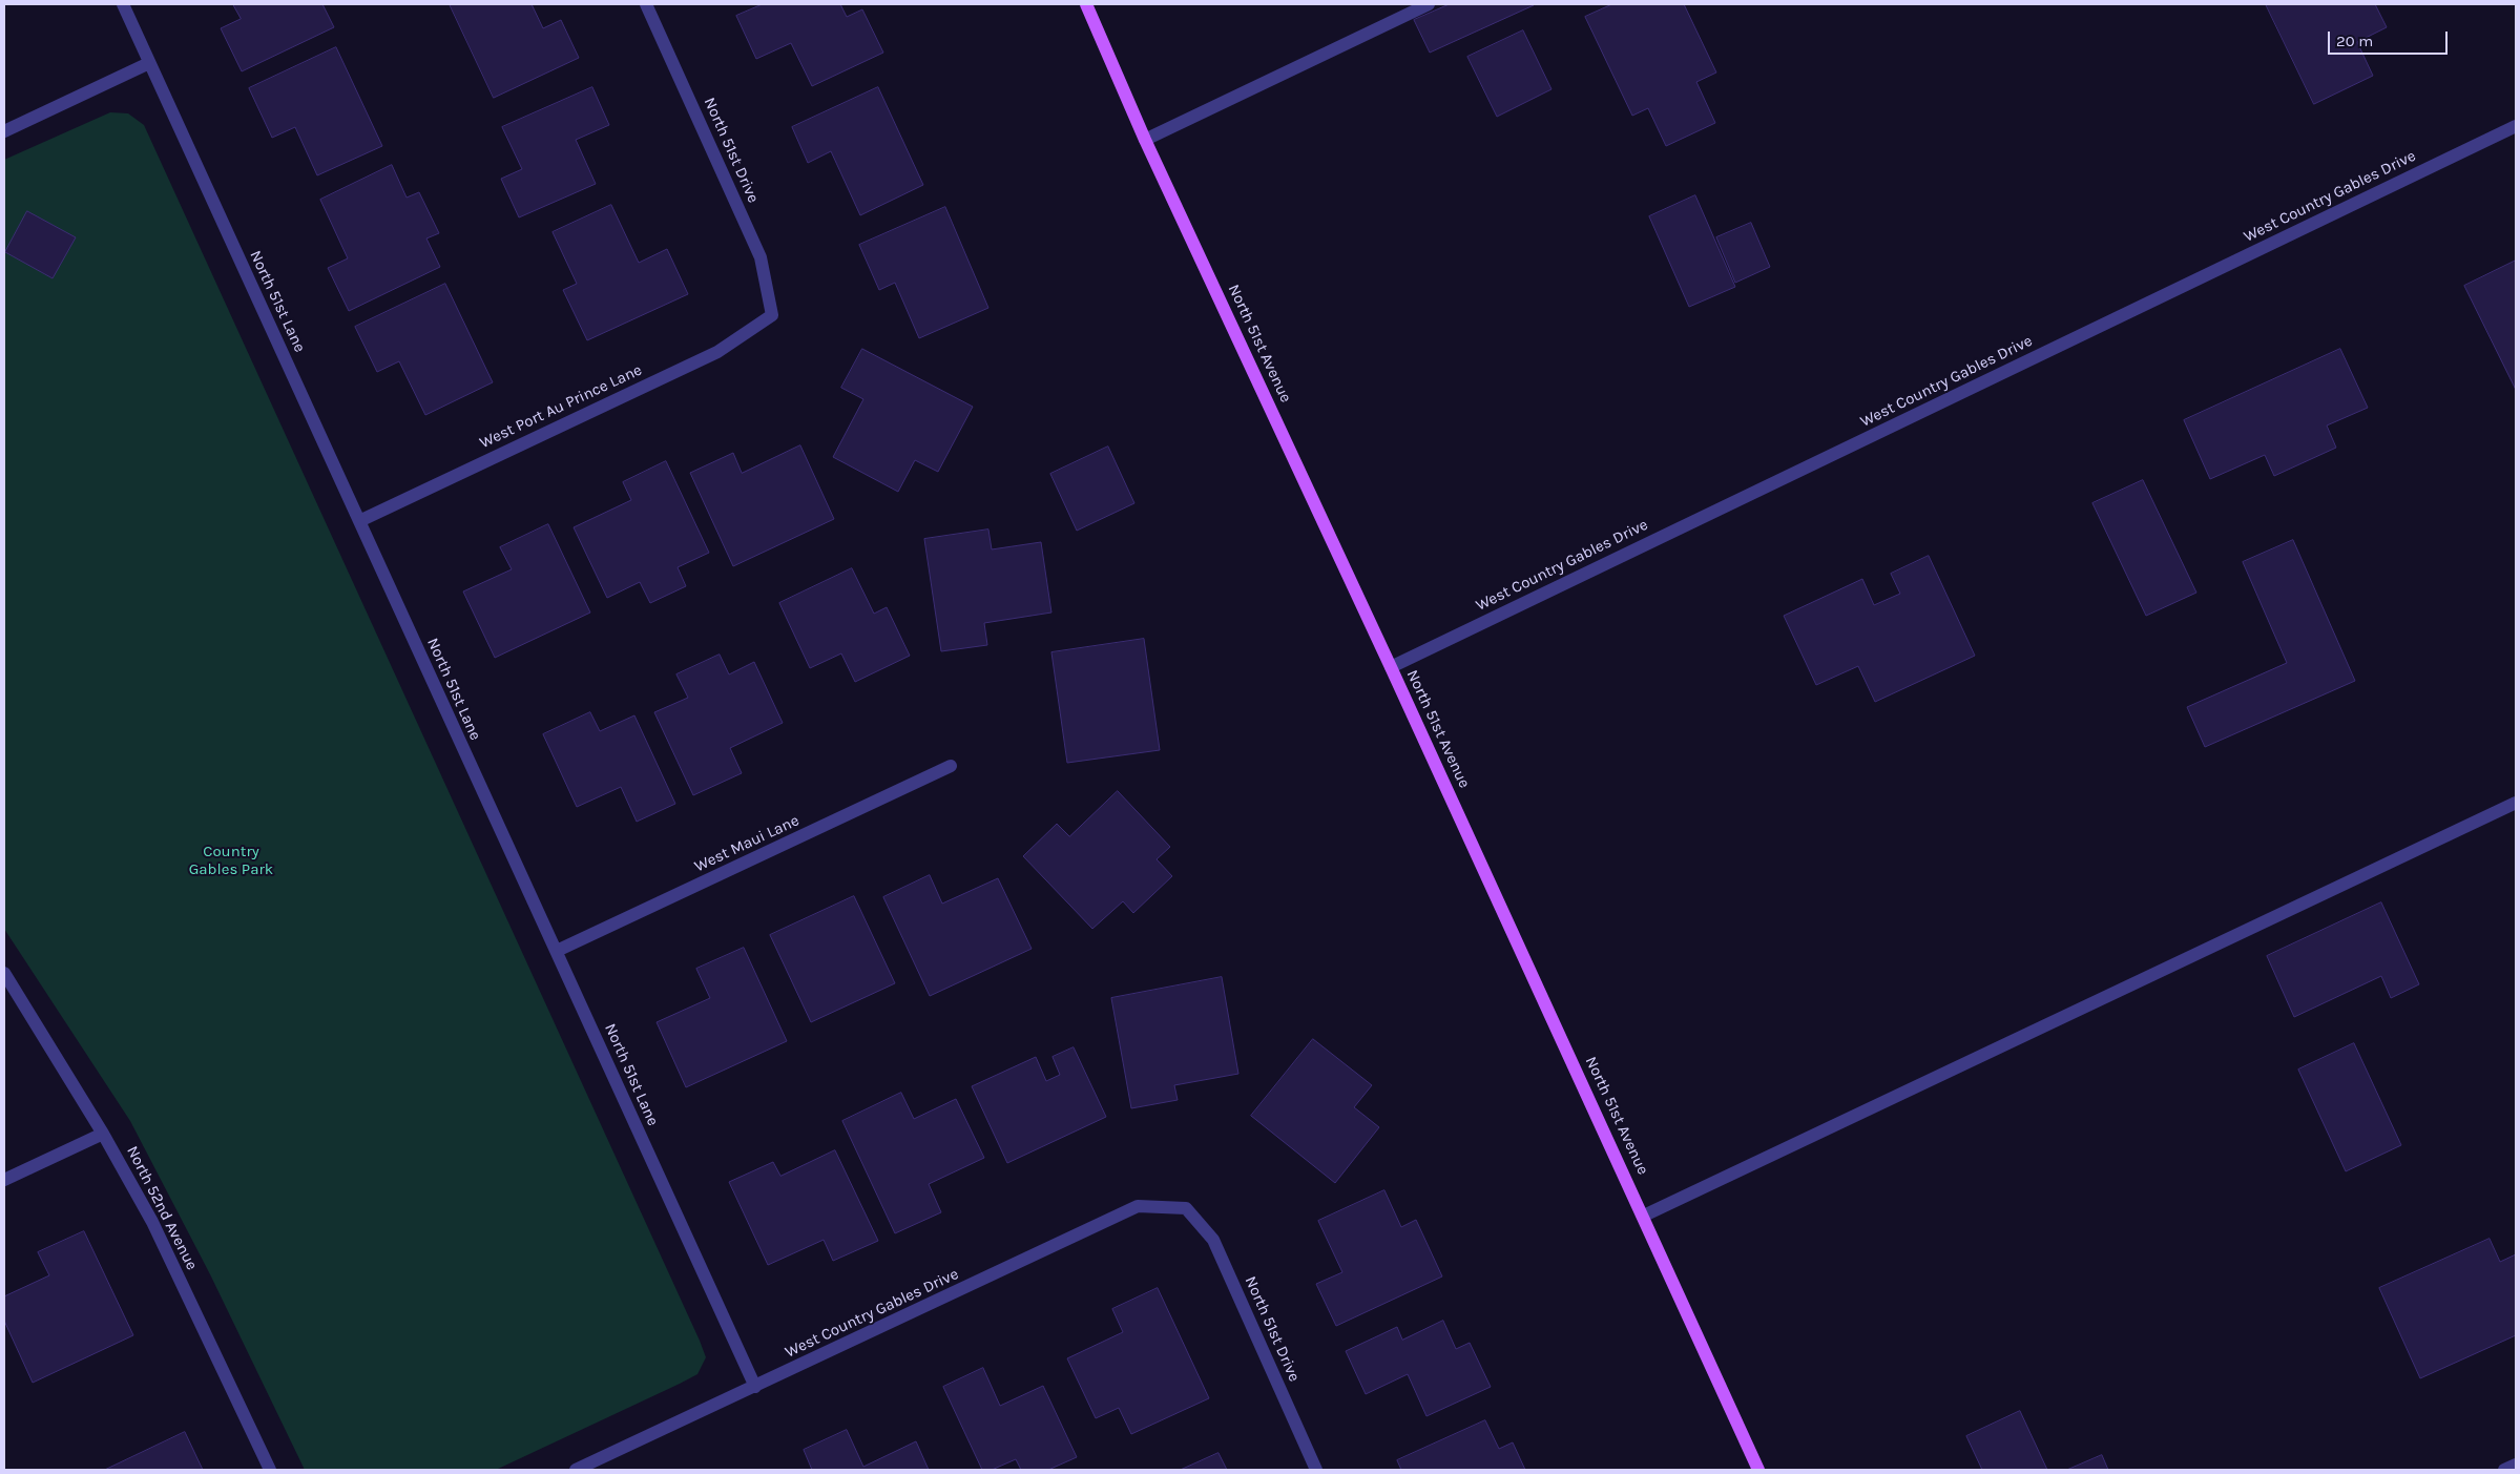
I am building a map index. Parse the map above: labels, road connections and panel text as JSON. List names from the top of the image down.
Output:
{
  "streets": {
    "main road": ["North 51st Avenue"],
    "street": [
      "North 51st Drive",
      "West Country Gables Drive",
      "North 51st Lane",
      "West Port Au Prince Lane",
      "West Maui Lane",
      "North 52nd Avenue"
    ]
  },
  "crossings": [
    ["North 51st Drive", "West Country Gables Drive"],
    ["North 51st Drive", "West Port Au Prince Lane"],
    ["West Country Gables Drive", "North 51st Lane"],
    ["West Country Gables Drive", "North 51st Avenue"],
    ["North 51st Lane", "West Port Au Prince Lane"],
    ["North 51st Lane", "West Maui Lane"]
  ],
  "parks": ["Country Gables Park"],
  "scale_bar": "20 m"
}
